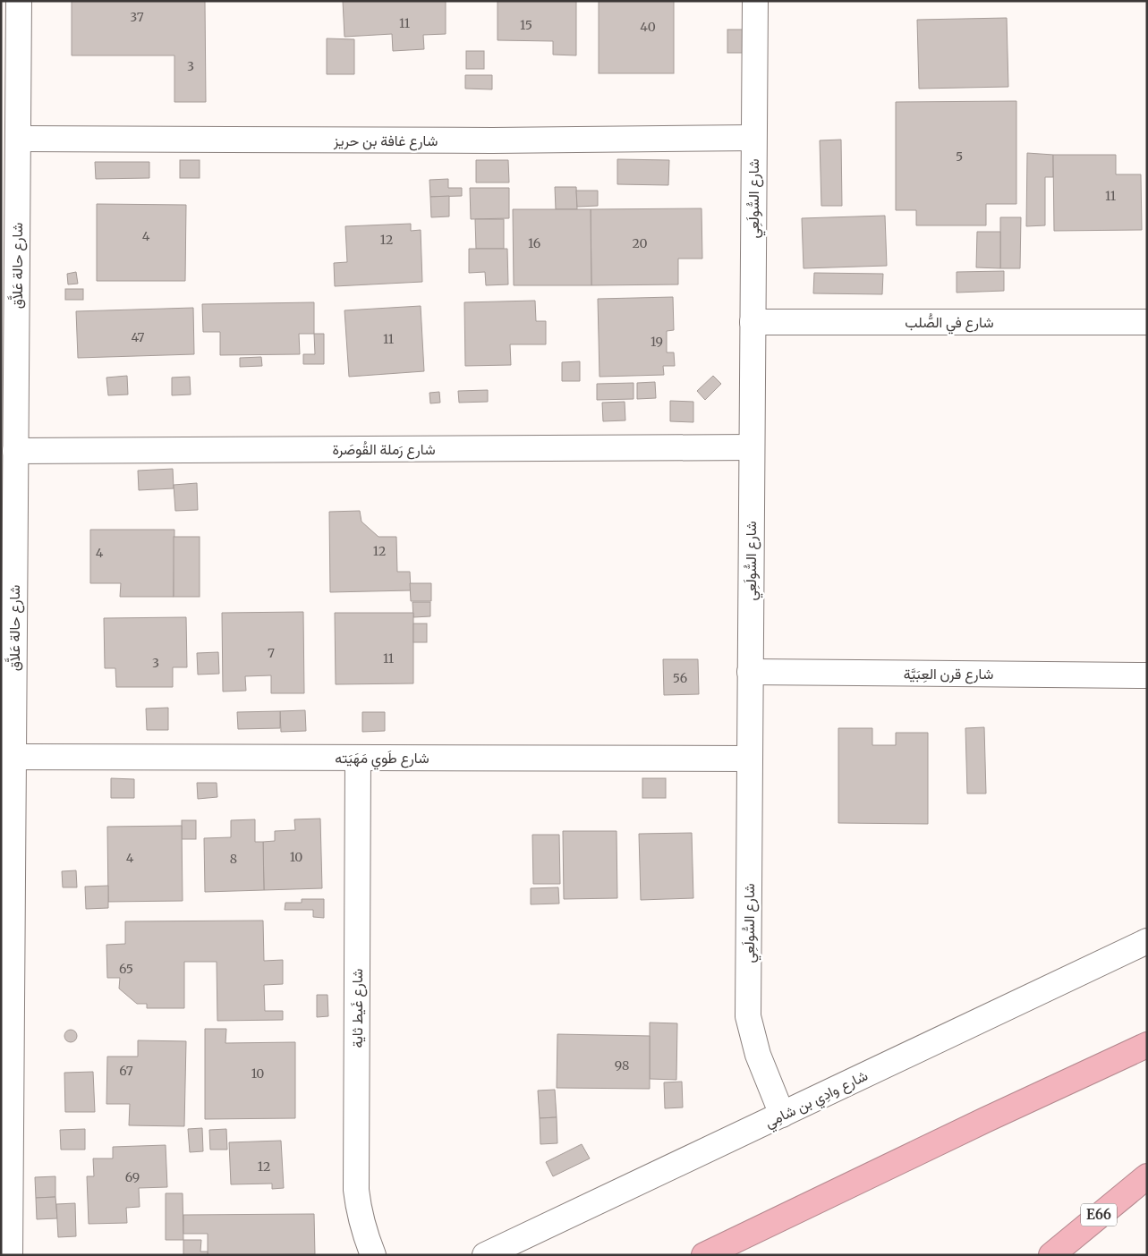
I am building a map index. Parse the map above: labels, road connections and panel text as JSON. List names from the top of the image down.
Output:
{
  "streets": {
    "highway": ["E66"],
    "street": [
      "شارع غافة بن حريز",
      "شارع السُّولَعِي",
      "شارع حالة عَلاَّق",
      "شارع في الصُّلب",
      "شارع رَملة القُوصَرة",
      "شارع قرن العِبَيَّة",
      "شارع طَوي مَهَيَته",
      "شارع غَيط ثاية",
      "شارع وادِي بن شامِي"
    ]
  },
  "crossings": [
    ["شارع غافة بن حريز", "شارع السُّولَعِي"],
    ["شارع غافة بن حريز", "شارع حالة عَلاَّق"],
    ["شارع السُّولَعِي", "شارع في الصُّلب"],
    ["شارع السُّولَعِي", "شارع رَملة القُوصَرة"],
    ["شارع السُّولَعِي", "شارع قرن العِبَيَّة"],
    ["شارع السُّولَعِي", "شارع طَوي مَهَيَته"],
    ["شارع السُّولَعِي", "شارع وادِي بن شامِي"],
    ["شارع حالة عَلاَّق", "شارع رَملة القُوصَرة"],
    ["شارع حالة عَلاَّق", "شارع طَوي مَهَيَته"],
    ["شارع طَوي مَهَيَته", "شارع غَيط ثاية"]
  ],
  "house_numbers": [
    "37",
    "11",
    "15",
    "40",
    "3",
    "5",
    "11",
    "4",
    "12",
    "16",
    "20",
    "47",
    "11",
    "19",
    "12",
    "4",
    "7",
    "11",
    "3",
    "56",
    "10",
    "4",
    "8",
    "65",
    "98",
    "67",
    "10",
    "12",
    "69"
  ]
}
